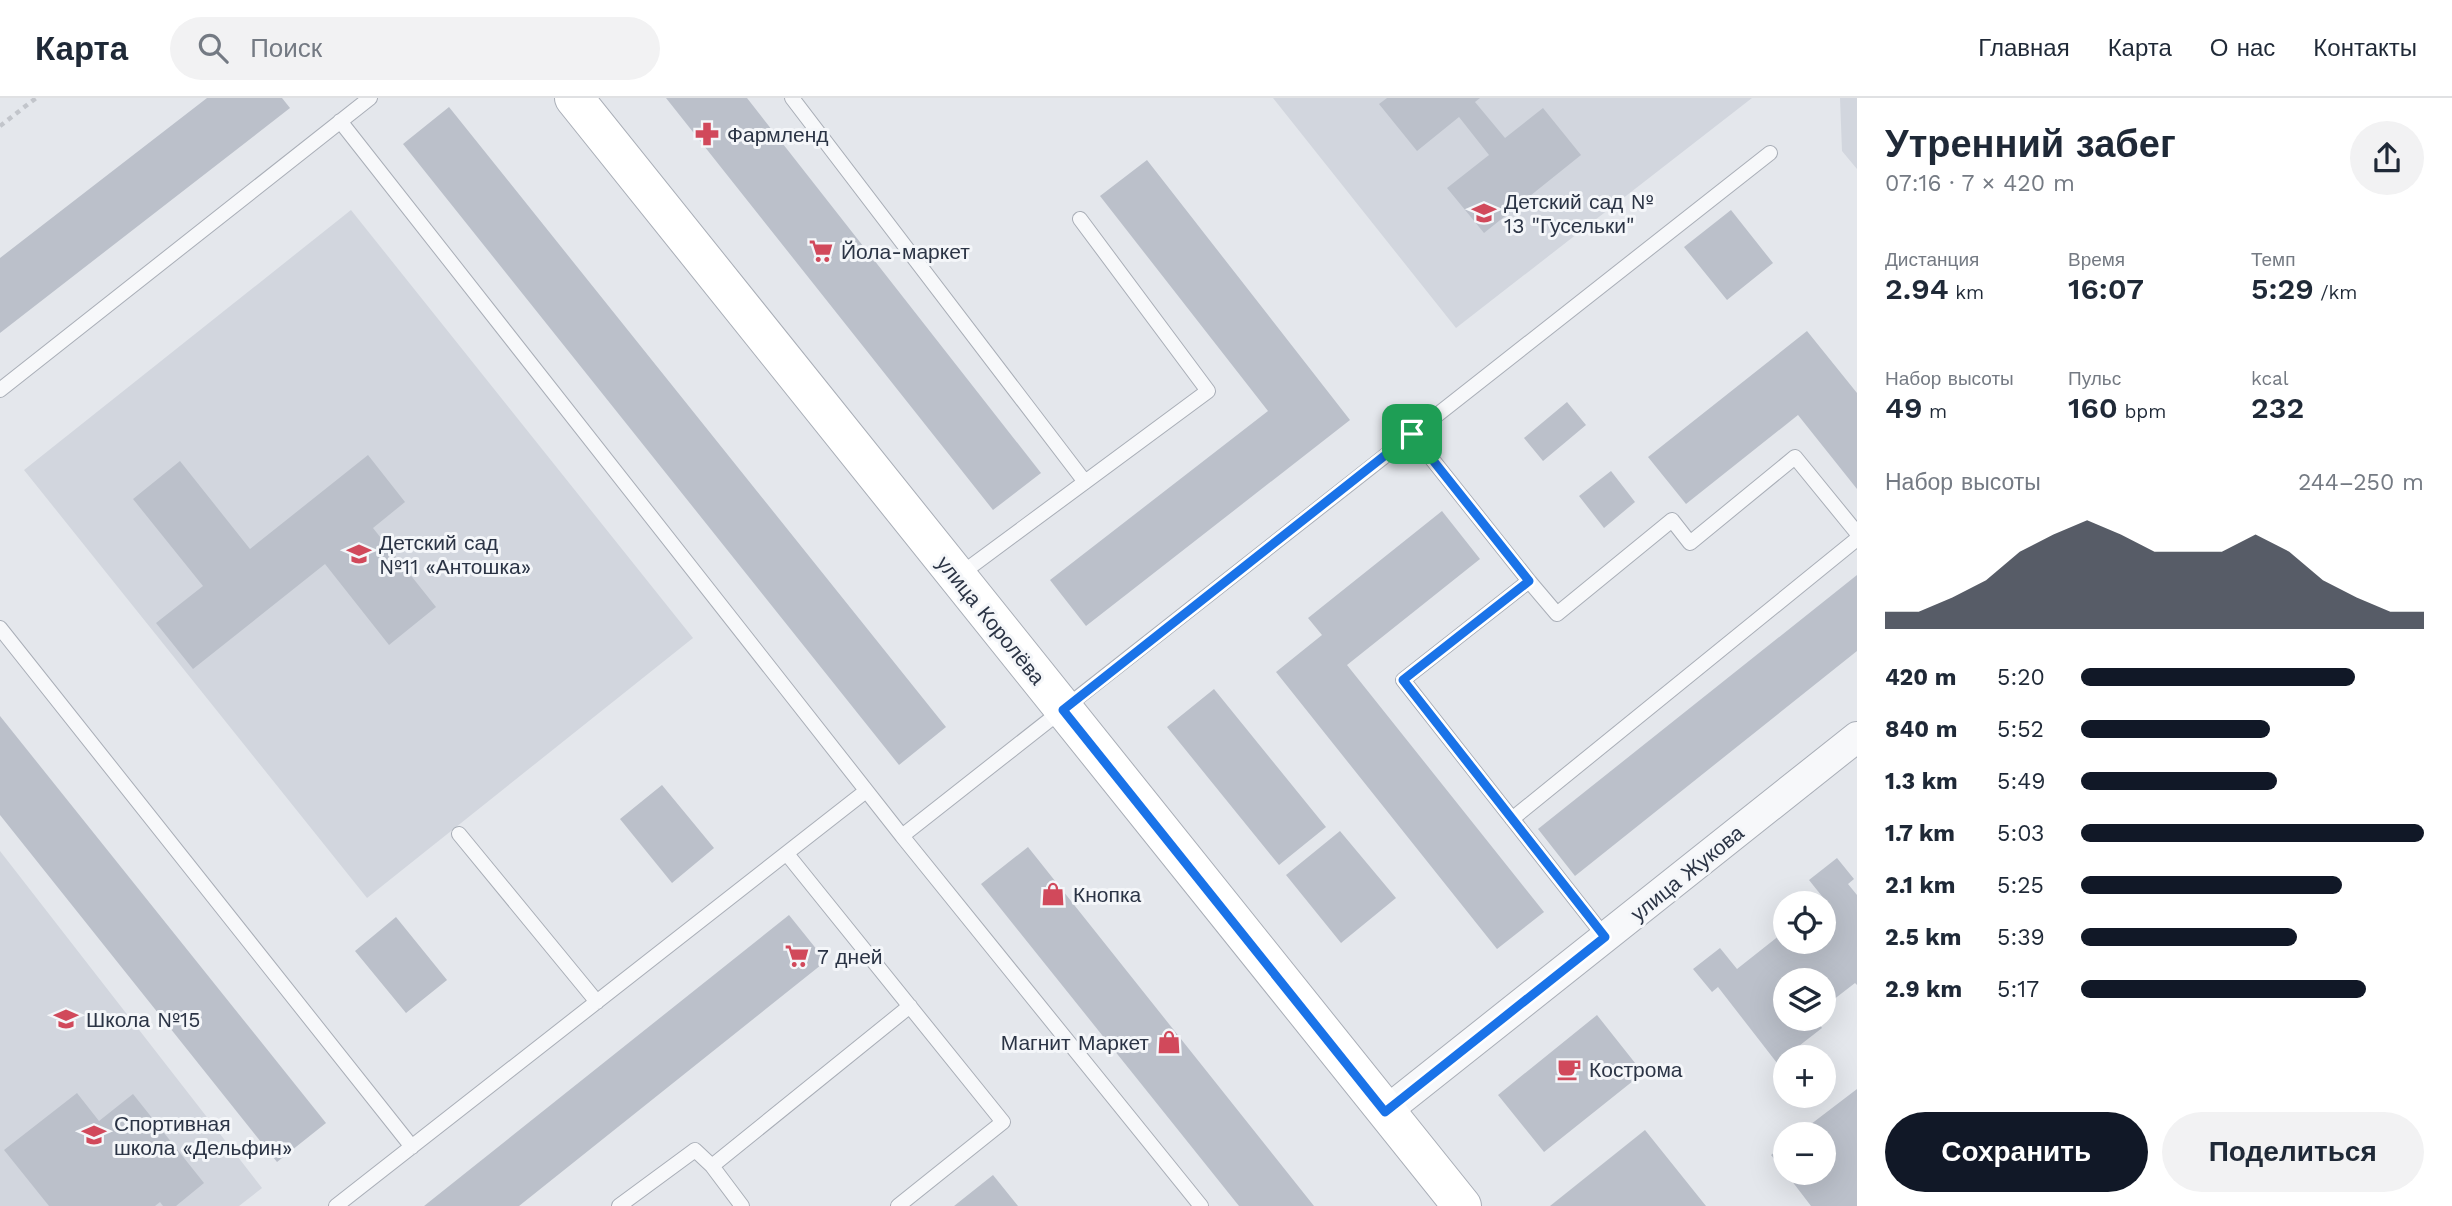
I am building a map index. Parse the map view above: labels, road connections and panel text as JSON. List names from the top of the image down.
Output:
{
  "streets": {
    "street": ["улица Королёва", "улица Жукова"]
  },
  "crossings": [
    ["улица Королёва", "улица Жукова"]
  ],
  "places": {
    "pharmacy": ["Фармленд"],
    "school or university": [
      "Детский сад № 13 \"Гусельки\"",
      "Детский сад №11 «Антошка»",
      "Школа №15",
      "Спортивная школа «Дельфин»"
    ],
    "supermarket": ["Йола-маркет", "7 дней"],
    "shop": ["Кнопка", "Магнит Маркет"],
    "cafe": ["Кострома"]
  },
  "page": {
    "header": "Карта",
    "search": "Поиск",
    "nav": [
      "Главная",
      "Карта",
      "О нас",
      "Контакты"
    ],
    "heading": ["Утренний забег", "07:16 · 7 × 420 m"],
    "stats": [
      ["Дистанция", "2.94 km"],
      ["Время", "16:07"],
      ["Темп", "5:29 /km"],
      ["Набор высоты", "49 m"],
      ["Пульс", "160 bpm"],
      ["kcal", "232"]
    ],
    "chart": ["Набор высоты", "244–250 m"],
    "list": [
      {
        "name": "420 m",
        "note": "5:20"
      },
      {
        "name": "840 m",
        "note": "5:52"
      },
      {
        "name": "1.3 km",
        "note": "5:49"
      },
      {
        "name": "1.7 km",
        "note": "5:03"
      },
      {
        "name": "2.1 km",
        "note": "5:25"
      },
      {
        "name": "2.5 km",
        "note": "5:39"
      },
      {
        "name": "2.9 km",
        "note": "5:17"
      }
    ],
    "map_buttons": ["+", "−"],
    "buttons": ["Сохранить", "Поделиться"]
  }
}
